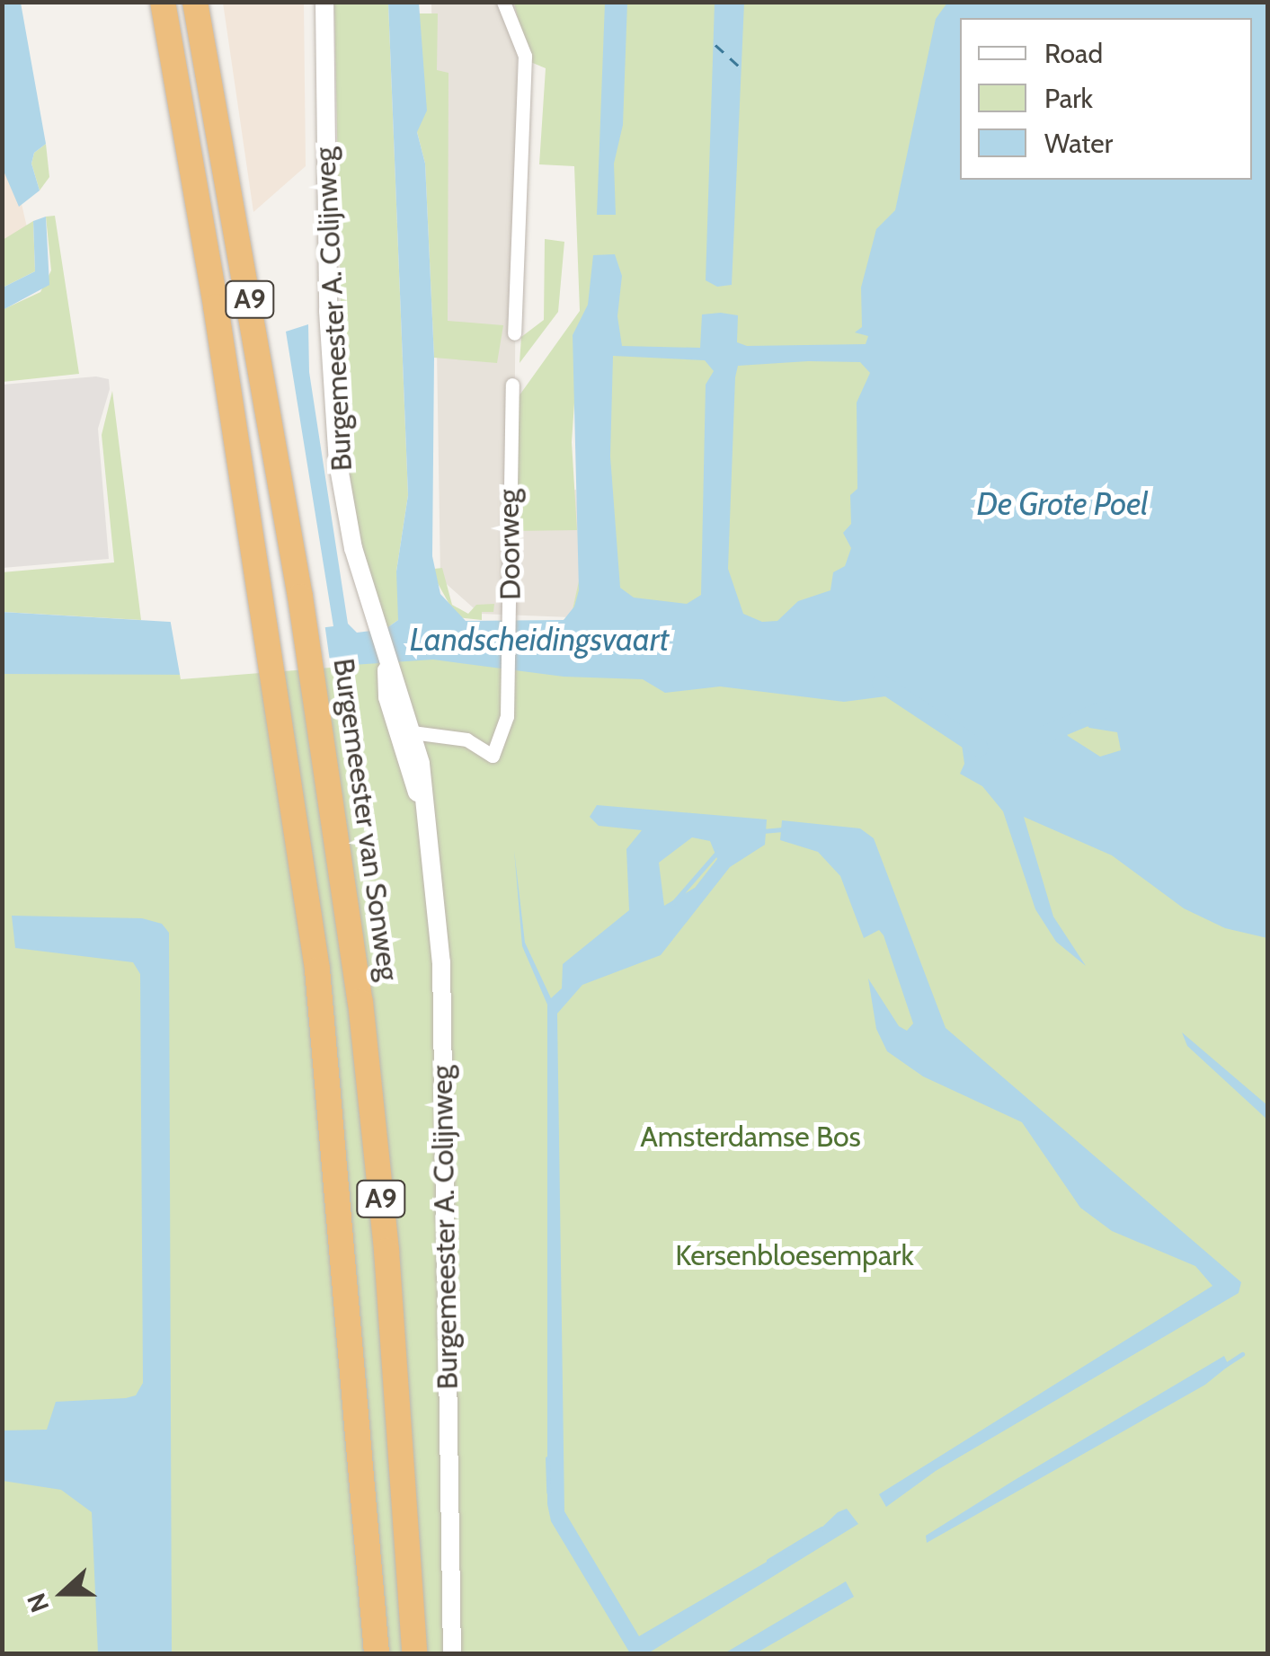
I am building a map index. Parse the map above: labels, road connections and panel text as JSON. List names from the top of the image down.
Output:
{
  "streets": {
    "highway": ["A9", "Burgemeester van Sonweg"],
    "street": ["Burgemeester A. Colijnweg", "Doorweg"]
  },
  "crossings": [
    ["Burgemeester A. Colijnweg", "Doorweg"]
  ],
  "water": ["De Grote Poel", "Landscheidingsvaart"],
  "parks": ["Amsterdamse Bos", "Kersenbloesempark"],
  "legend": ["Road", "Park", "Water"],
  "north": "left"
}
